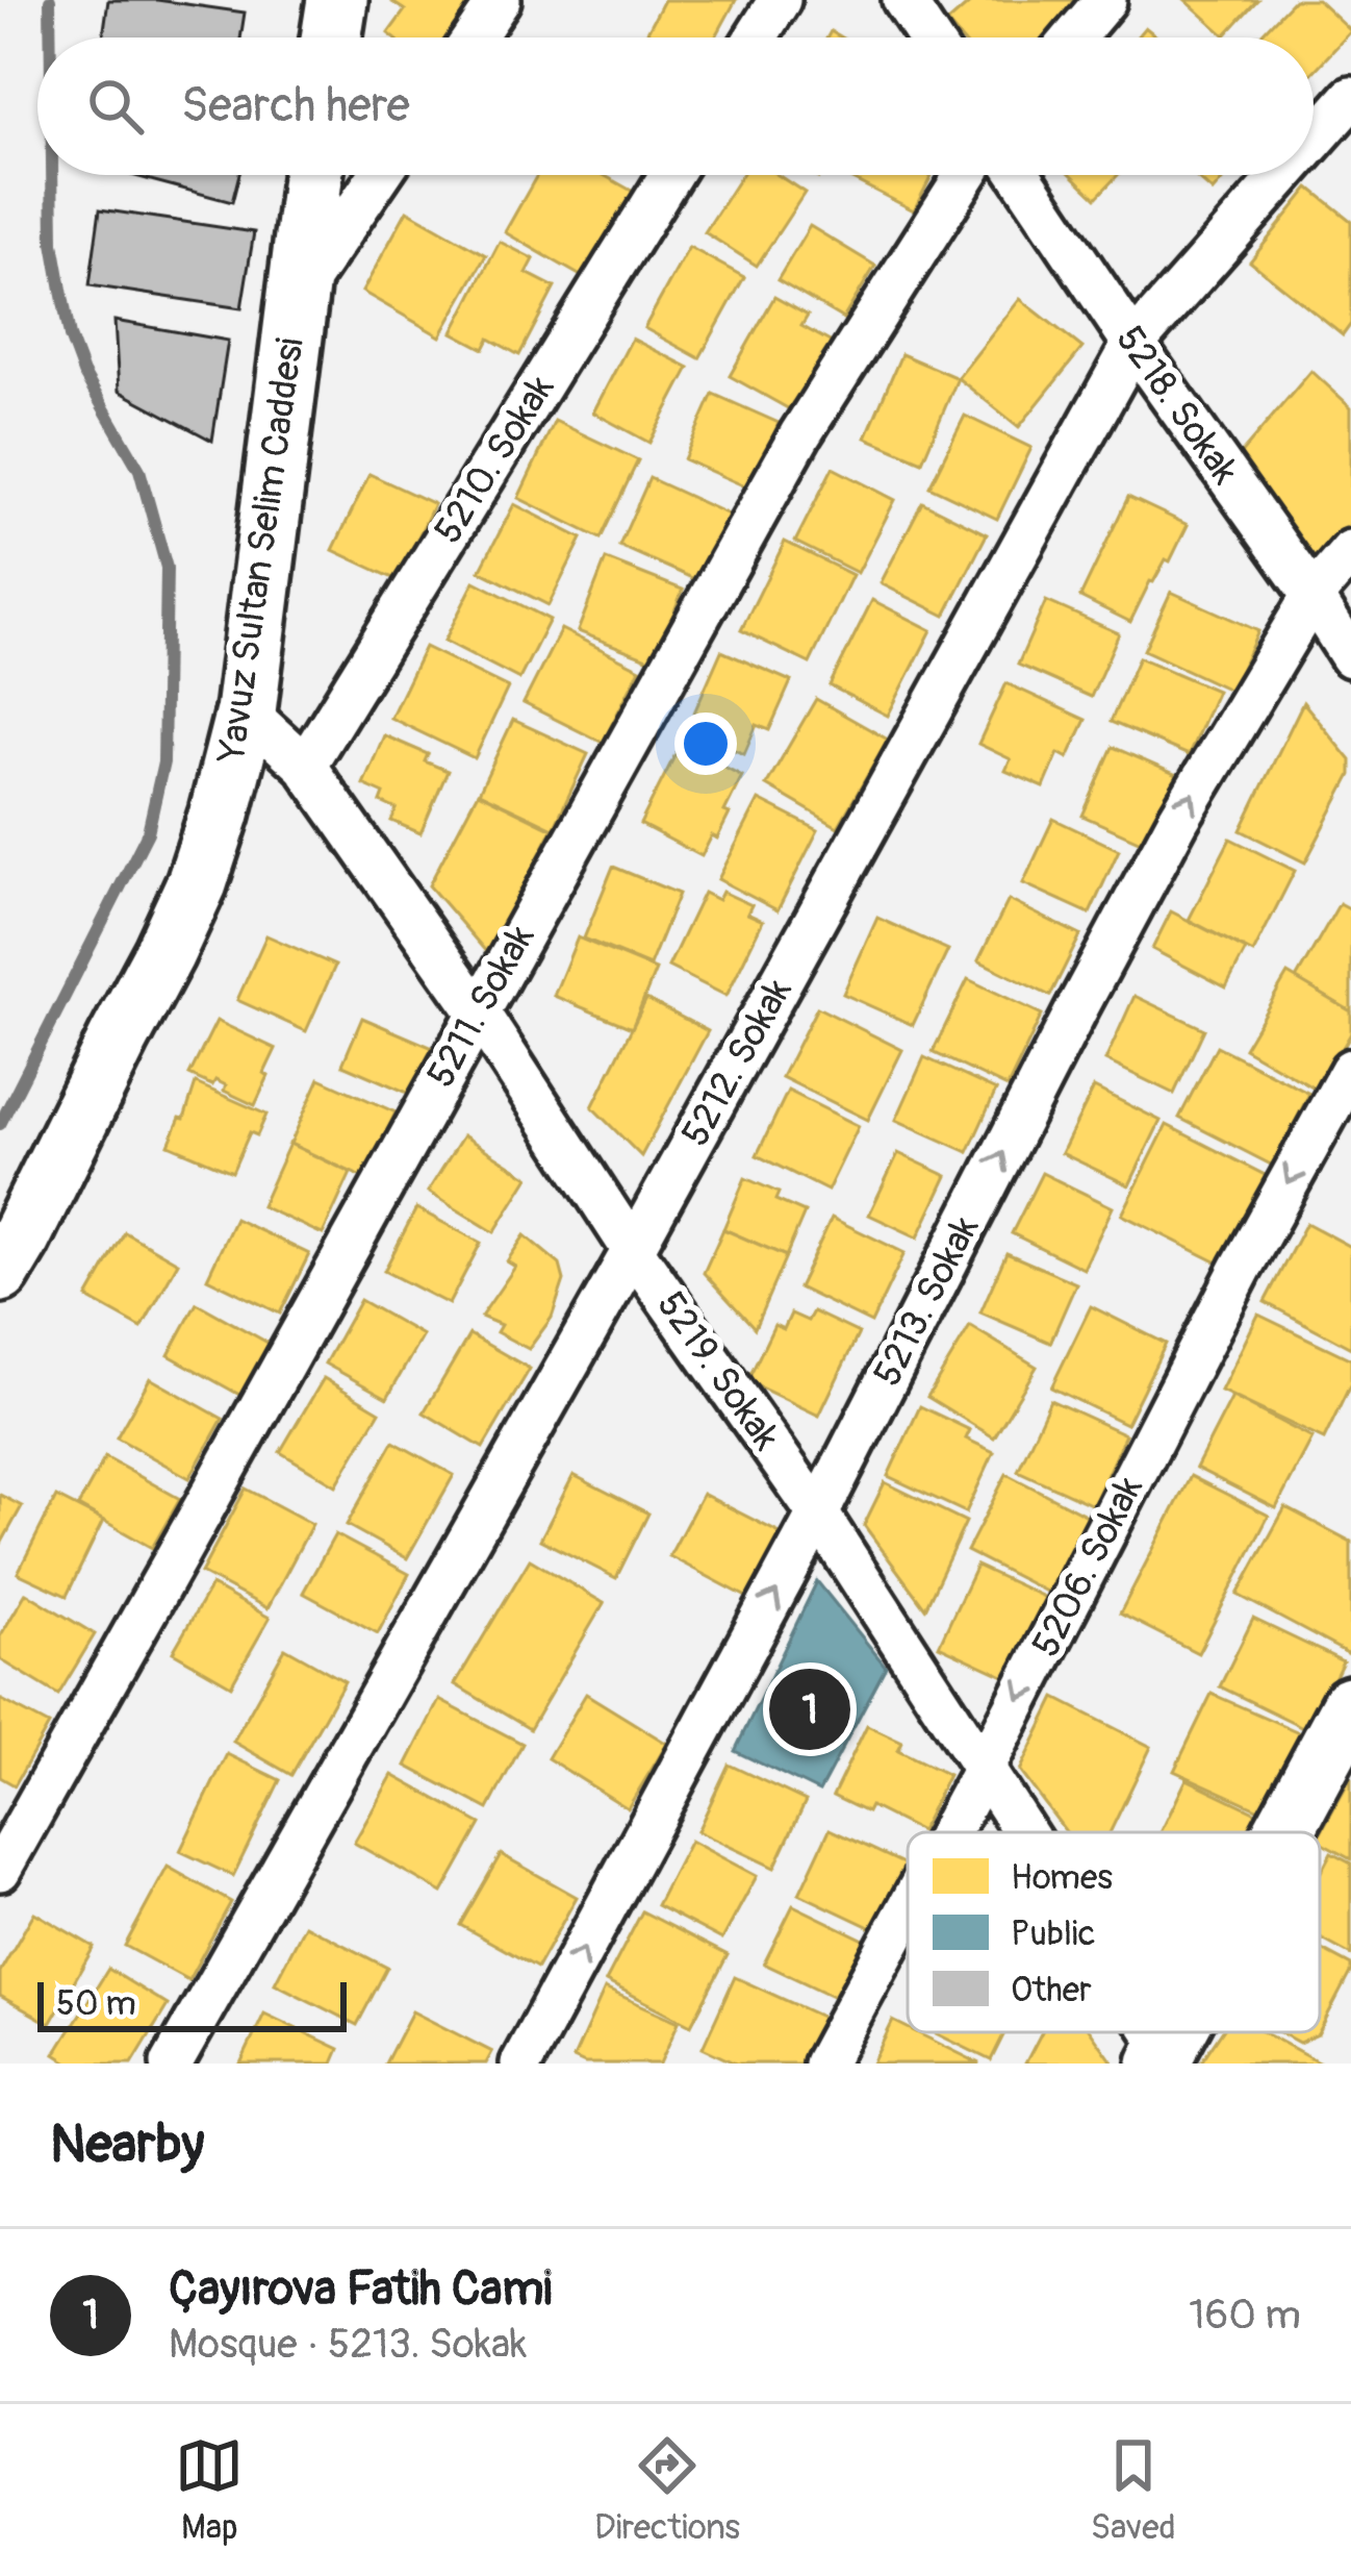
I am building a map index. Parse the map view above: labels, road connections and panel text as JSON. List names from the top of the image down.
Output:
{
  "streets": {
    "street": [
      "5218. Sokak",
      "5210. Sokak",
      "Yavuz Sultan Selim Caddesi",
      "5211. Sokak",
      "5212. Sokak",
      "5213. Sokak",
      "5219. Sokak",
      "5206. Sokak"
    ]
  },
  "crossings": [
    ["5218. Sokak", "5212. Sokak"],
    ["5218. Sokak", "5213. Sokak"],
    ["5210. Sokak", "5219. Sokak"],
    ["Yavuz Sultan Selim Caddesi", "5219. Sokak"],
    ["5211. Sokak", "5219. Sokak"],
    ["5212. Sokak", "5219. Sokak"],
    ["5213. Sokak", "5219. Sokak"],
    ["5219. Sokak", "5206. Sokak"]
  ],
  "one_way": ["5213. Sokak", "5206. Sokak"],
  "legend": ["Homes", "Public", "Other"],
  "scale_bar": "50 m",
  "page": {
    "search": "Search here",
    "pins": "1",
    "scale": "50 m",
    "heading": "Nearby",
    "list": [
      {
        "mark": "1",
        "name": "Çayırova Fatih Cami",
        "note": "Mosque · 5213. Sokak",
        "value": "160 m"
      }
    ],
    "nav": ["Map", "Directions", "Saved"]
  }
}
